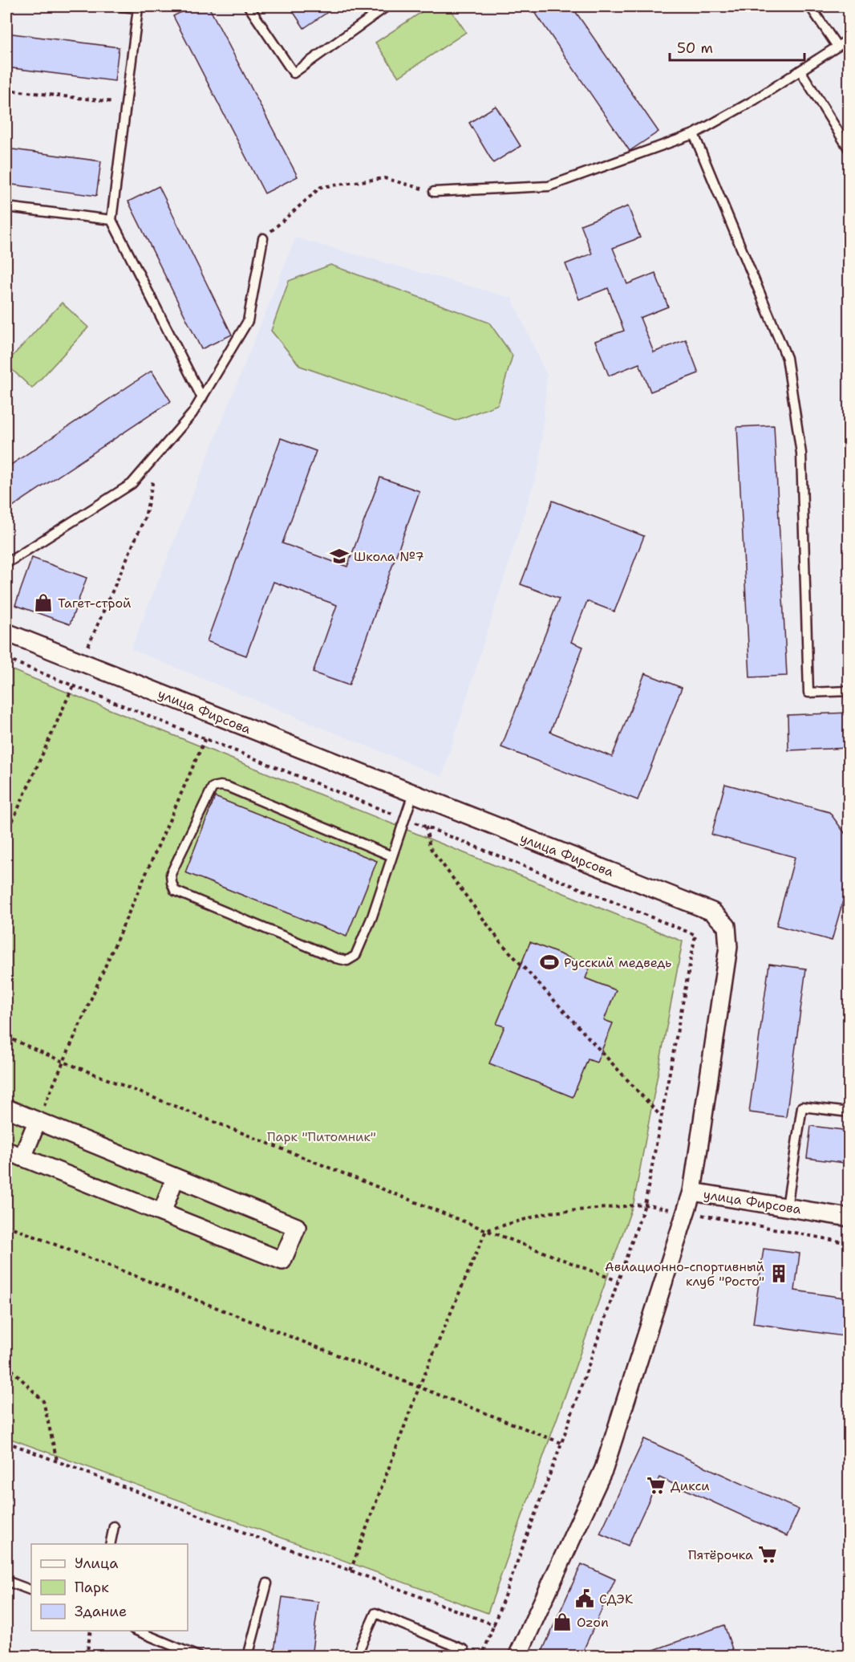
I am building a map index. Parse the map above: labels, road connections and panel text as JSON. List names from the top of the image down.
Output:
{
  "streets": {
    "street": ["улица Фирсова"]
  },
  "parks": ["Парк \"Питомник\""],
  "places": {
    "school or university": ["Школа №7"],
    "shop": ["Тагет-строй", "Ozon"],
    "sports": ["Русский медведь"],
    "building": ["Авиационно-спортивный клуб \"Росто\""],
    "supermarket": ["Дикси", "Пятёрочка"],
    "public building": ["СДЭК"]
  },
  "legend": ["Улица", "Парк", "Здание"],
  "scale_bar": "50 m"
}
